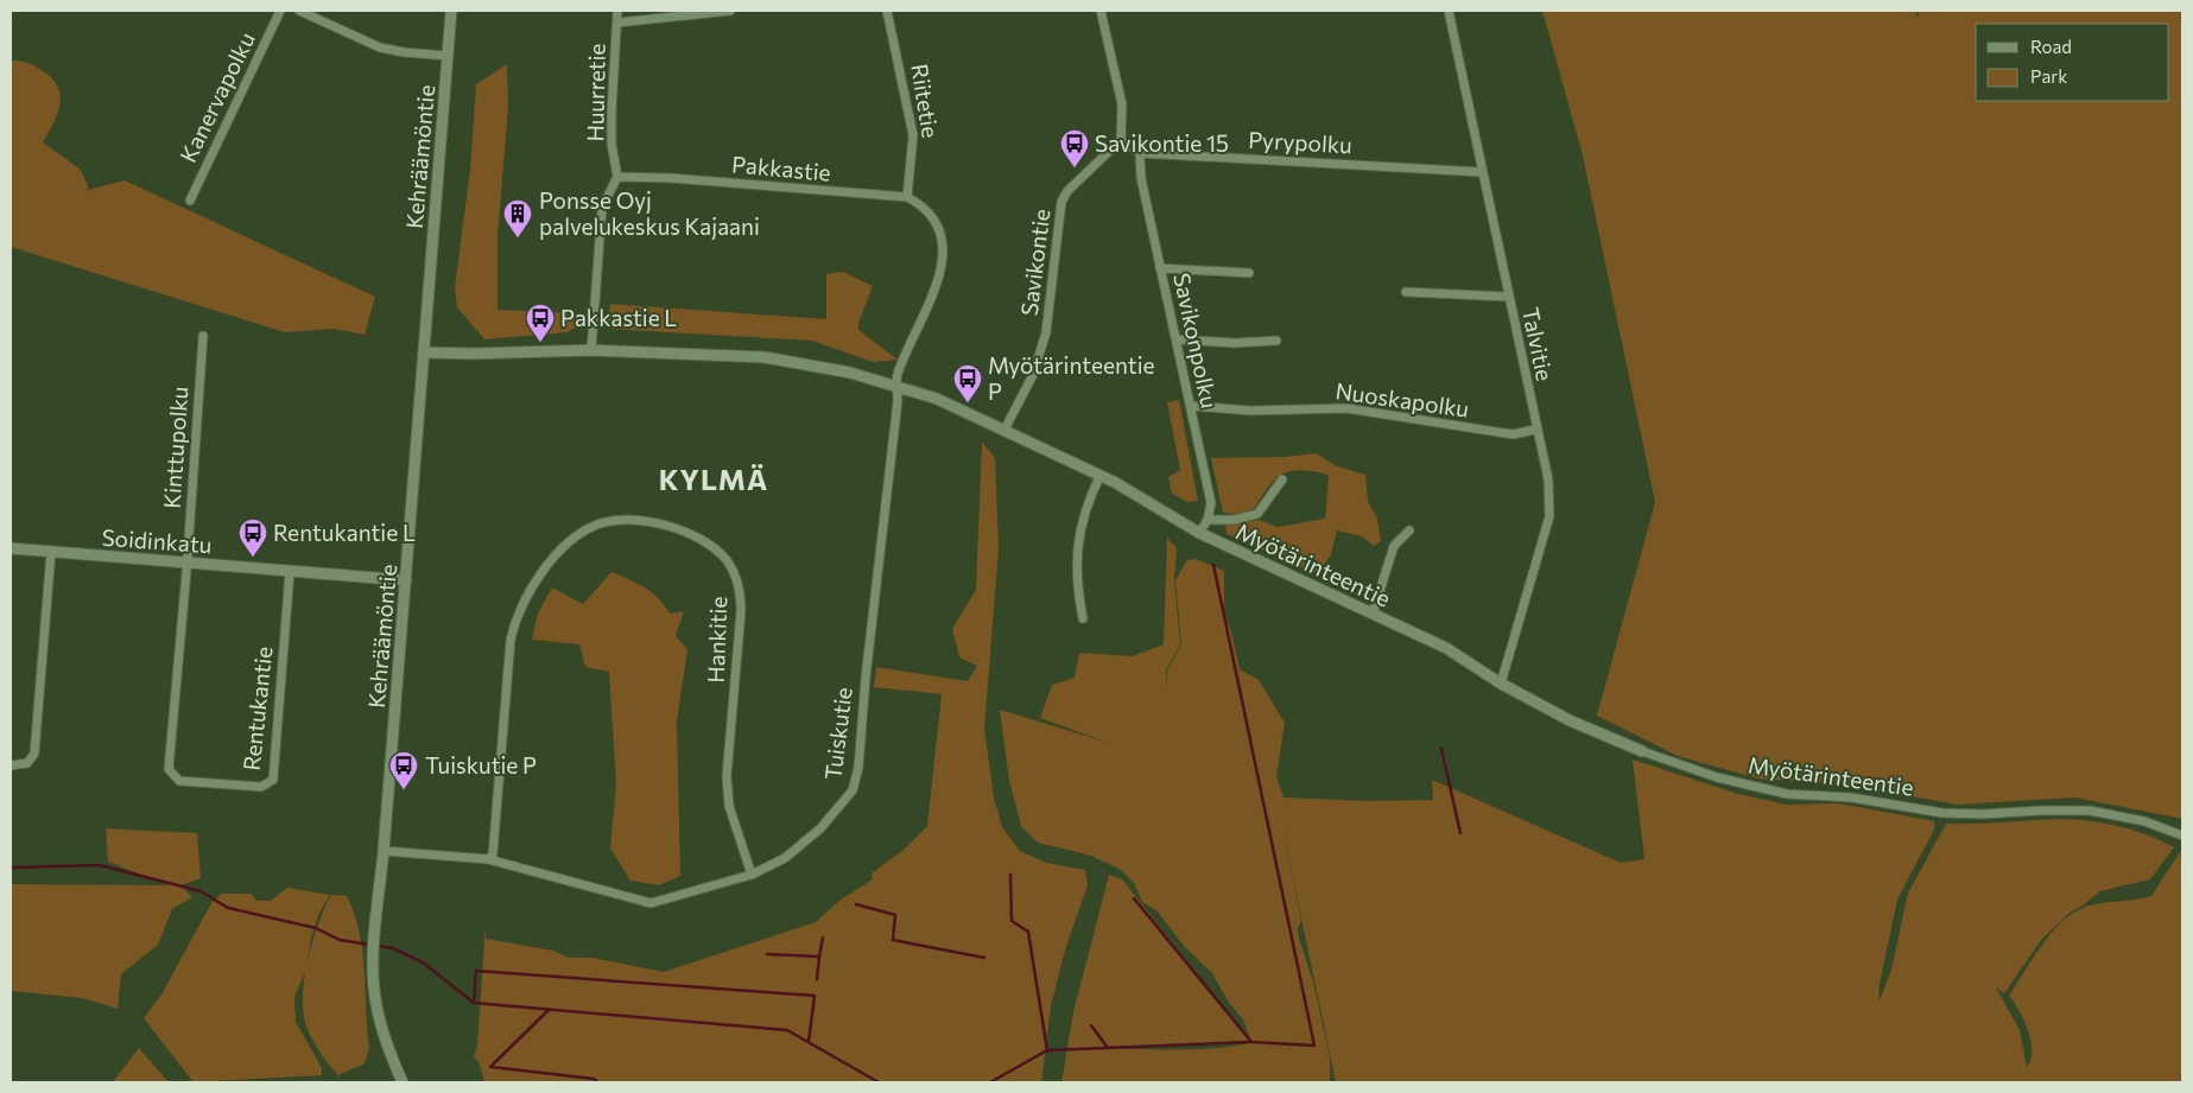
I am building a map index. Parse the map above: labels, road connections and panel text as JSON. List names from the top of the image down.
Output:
{
  "streets": {
    "street": [
      "Huurretie",
      "Kanervapolku",
      "Riitetie",
      "Pyrypolku",
      "Kehräämöntie",
      "Pakkastie",
      "Savikontie",
      "Savikonpolku",
      "Talvitie",
      "Nuoskapolku",
      "Kinttupolku",
      "Soidinkatu",
      "Myötärinteentie",
      "Hankitie",
      "Rentukantie",
      "Tuiskutie"
    ]
  },
  "crossings": [
    ["Huurretie", "Pakkastie"],
    ["Riitetie", "Pakkastie"],
    ["Pyrypolku", "Savikonpolku"],
    ["Pyrypolku", "Talvitie"],
    ["Kehräämöntie", "Soidinkatu"],
    ["Kehräämöntie", "Myötärinteentie"],
    ["Kehräämöntie", "Tuiskutie"],
    ["Savikontie", "Myötärinteentie"],
    ["Savikonpolku", "Nuoskapolku"],
    ["Talvitie", "Nuoskapolku"],
    ["Talvitie", "Myötärinteentie"],
    ["Kinttupolku", "Soidinkatu"],
    ["Kinttupolku", "Rentukantie"],
    ["Soidinkatu", "Rentukantie"],
    ["Myötärinteentie", "Tuiskutie"],
    ["Hankitie", "Tuiskutie"]
  ],
  "districts": ["KYLMÄ"],
  "places": {
    "bus stop": [
      "Savikontie 15",
      "Pakkastie L",
      "Myötärinteentie P",
      "Rentukantie L",
      "Tuiskutie P"
    ],
    "building": ["Ponsse Oyj palvelukeskus Kajaani"]
  },
  "legend": ["Road", "Park"]
}
